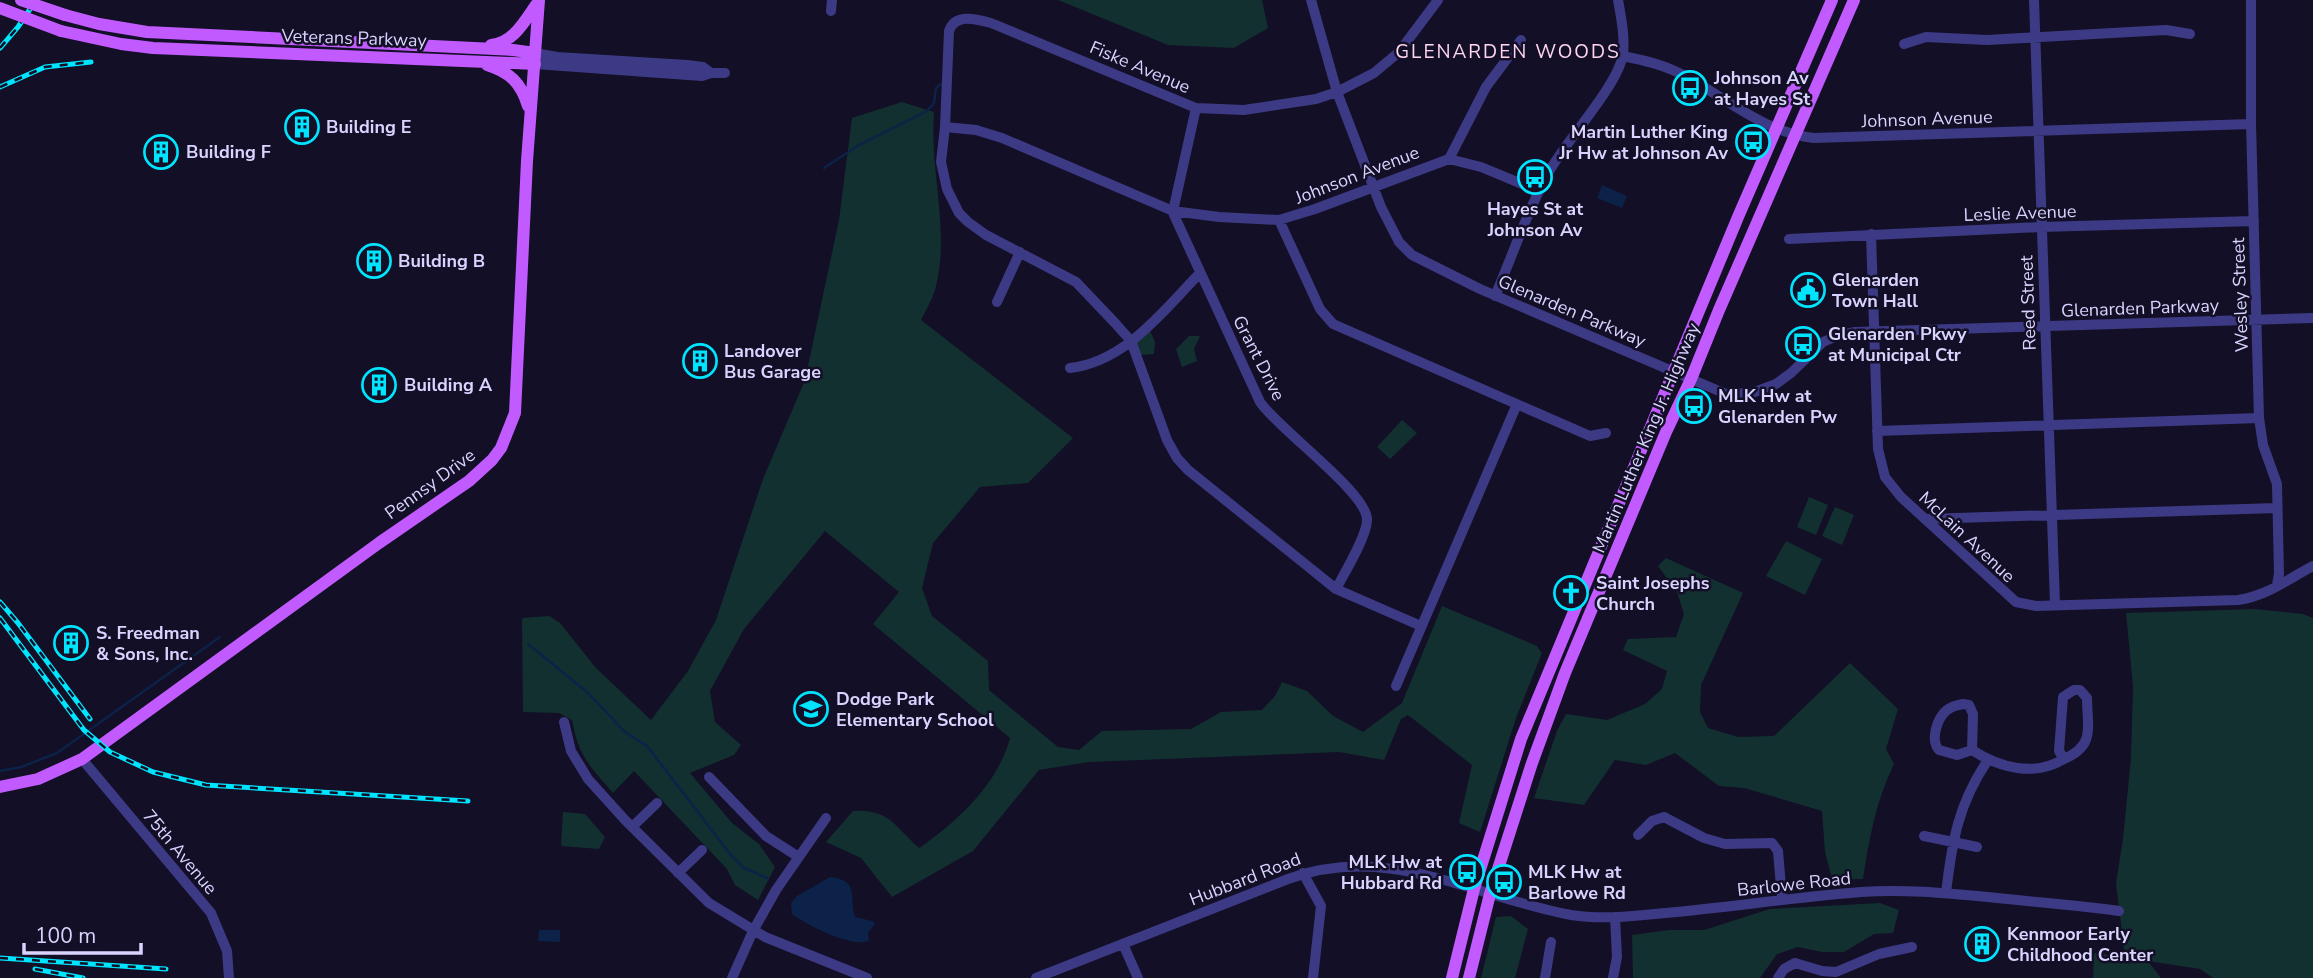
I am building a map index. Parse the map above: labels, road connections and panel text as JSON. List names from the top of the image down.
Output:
{
  "streets": {
    "main road": ["Veterans Parkway", "Martin Luther King Jr. Highway", "Pennsy Drive"],
    "street": [
      "Fiske Avenue",
      "Johnson Avenue",
      "Leslie Avenue",
      "Wesley Street",
      "Reed Street",
      "Glenarden Parkway",
      "Grant Drive",
      "McLain Avenue",
      "75th Avenue",
      "Hubbard Road",
      "Barlowe Road"
    ]
  },
  "crossings": [
    ["Veterans Parkway", "Pennsy Drive"],
    ["Fiske Avenue", "Johnson Avenue"],
    ["Fiske Avenue", "Glenarden Parkway"],
    ["Johnson Avenue", "Wesley Street"],
    ["Johnson Avenue", "Reed Street"],
    ["Johnson Avenue", "Glenarden Parkway"],
    ["Johnson Avenue", "Grant Drive"],
    ["Johnson Avenue", "Martin Luther King Jr. Highway"],
    ["Leslie Avenue", "Wesley Street"],
    ["Leslie Avenue", "Reed Street"],
    ["Leslie Avenue", "McLain Avenue"],
    ["Wesley Street", "Glenarden Parkway"],
    ["Wesley Street", "McLain Avenue"],
    ["Reed Street", "Glenarden Parkway"],
    ["Reed Street", "McLain Avenue"],
    ["Glenarden Parkway", "Martin Luther King Jr. Highway"],
    ["Glenarden Parkway", "McLain Avenue"],
    ["Martin Luther King Jr. Highway", "Hubbard Road"],
    ["Martin Luther King Jr. Highway", "Barlowe Road"],
    ["Pennsy Drive", "75th Avenue"],
    ["Hubbard Road", "Barlowe Road"]
  ],
  "districts": ["GLENARDEN WOODS"],
  "places": {
    "bus stop": [
      "Johnson Av at Hayes St",
      "Martin Luther King Jr Hw at Johnson Av",
      "Hayes St at Johnson Av",
      "Glenarden Pkwy at Municipal Ctr",
      "MLK Hw at Glenarden Pw",
      "MLK Hw at Hubbard Rd",
      "MLK Hw at Barlowe Rd"
    ],
    "building": [
      "Building E",
      "Building F",
      "Building B",
      "Landover Bus Garage",
      "Building A",
      "S. Freedman & Sons, Inc.",
      "Kenmoor Early Childhood Center"
    ],
    "public building": ["Glenarden Town Hall"],
    "church": ["Saint Josephs Church"],
    "school or university": ["Dodge Park Elementary School"]
  },
  "scale_bar": "100 m"
}
